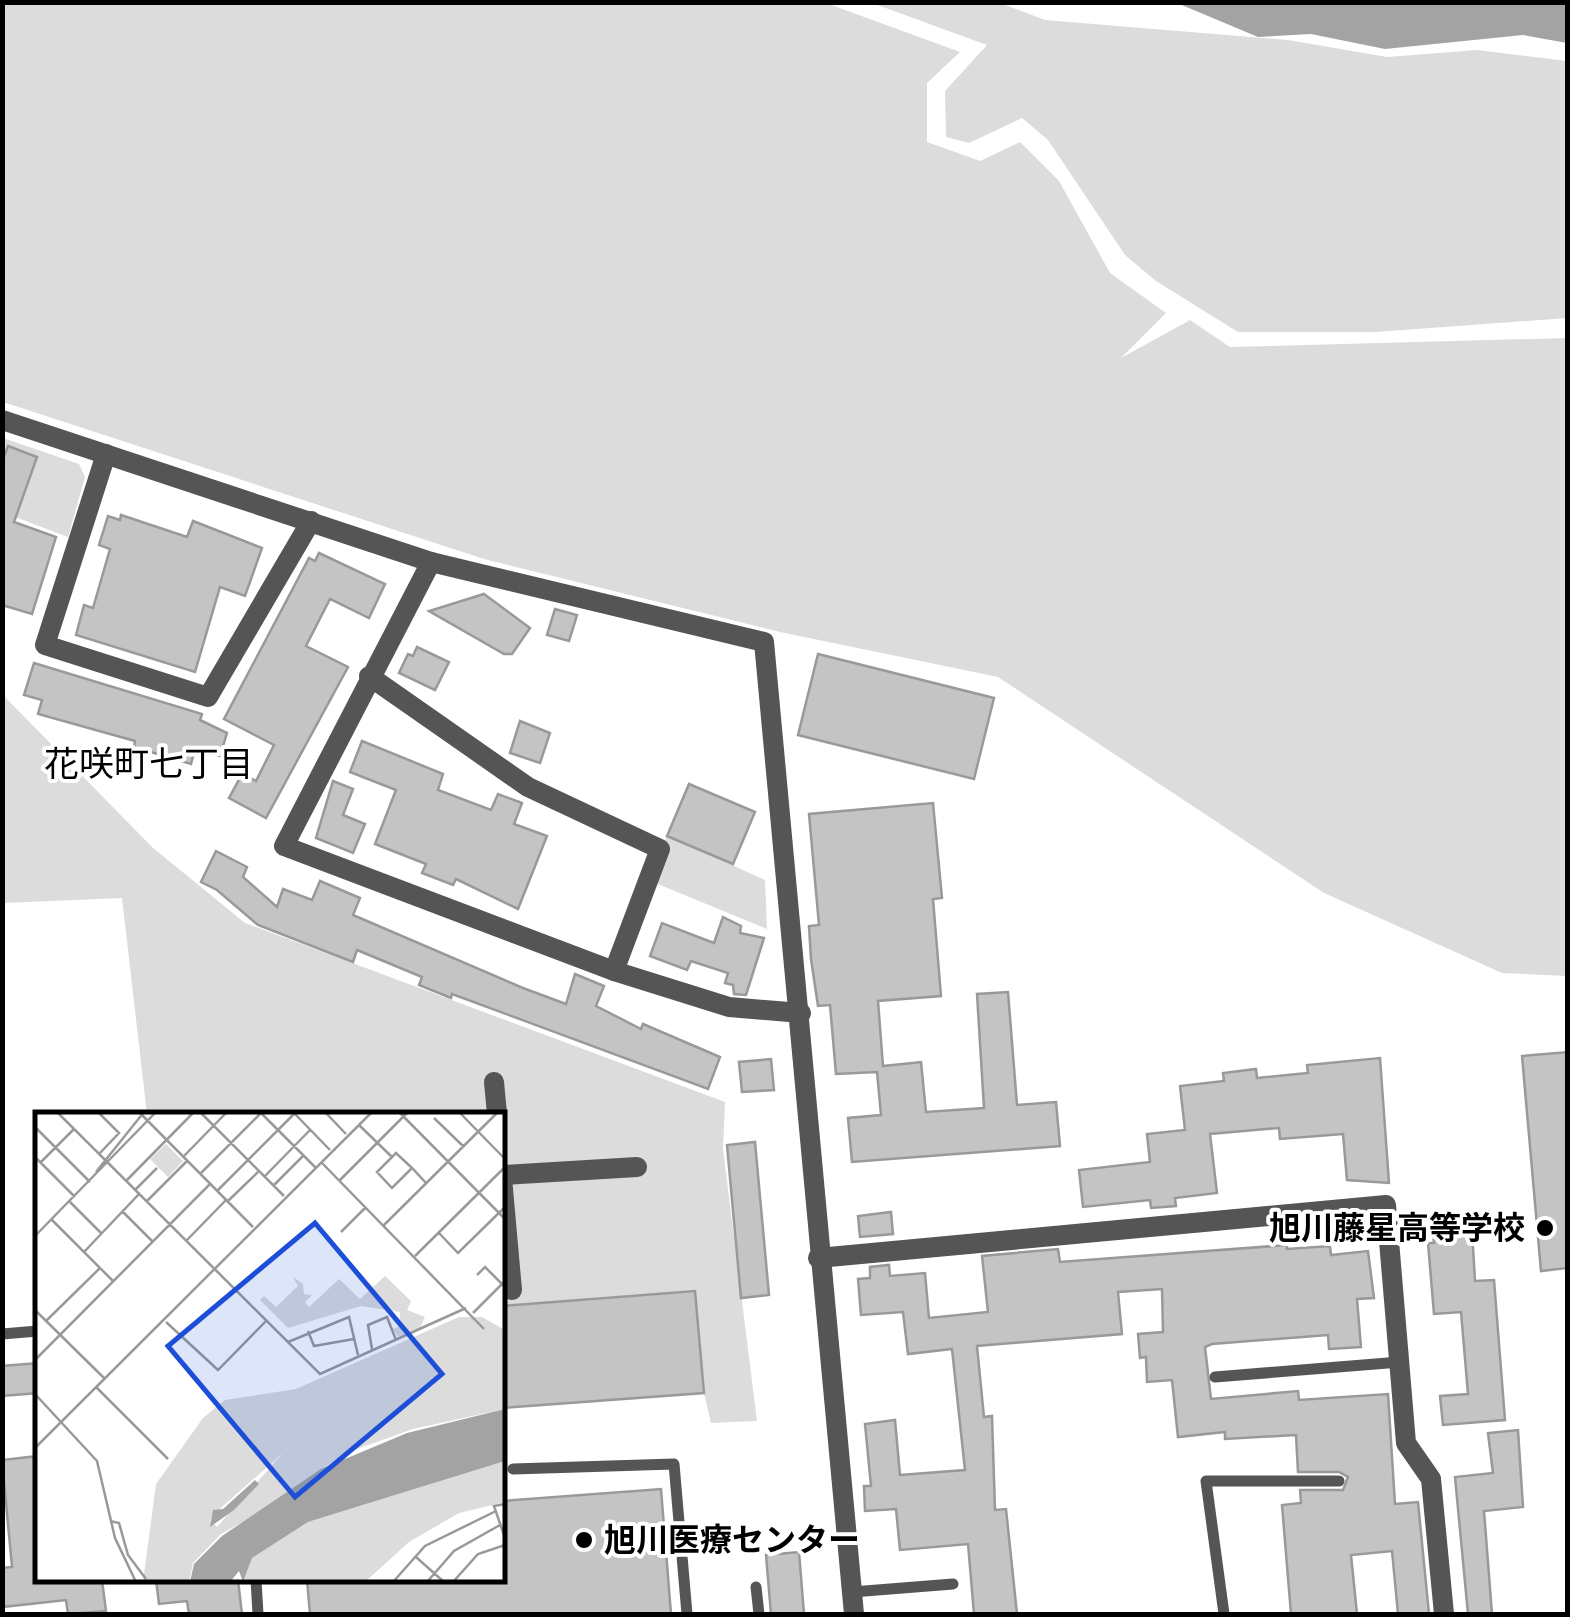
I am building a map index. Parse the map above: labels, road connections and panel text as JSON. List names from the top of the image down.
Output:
{
  "districts": ["花咲町七丁目"],
  "places": ["旭川藤星高等学校", "旭川医療センター"]
}
